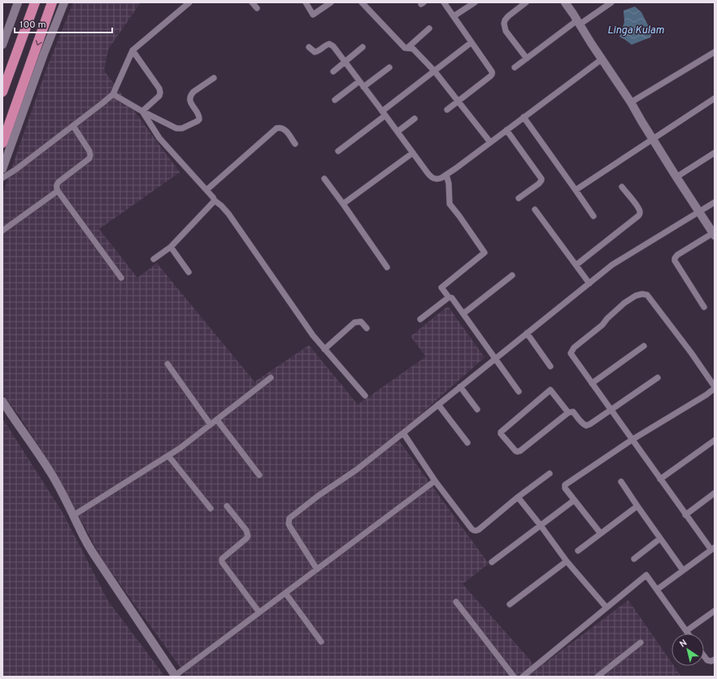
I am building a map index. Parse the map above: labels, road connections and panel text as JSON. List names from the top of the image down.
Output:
{
  "water": ["Linga Kulam"],
  "scale_bar": "100 m",
  "north": "top left"
}
